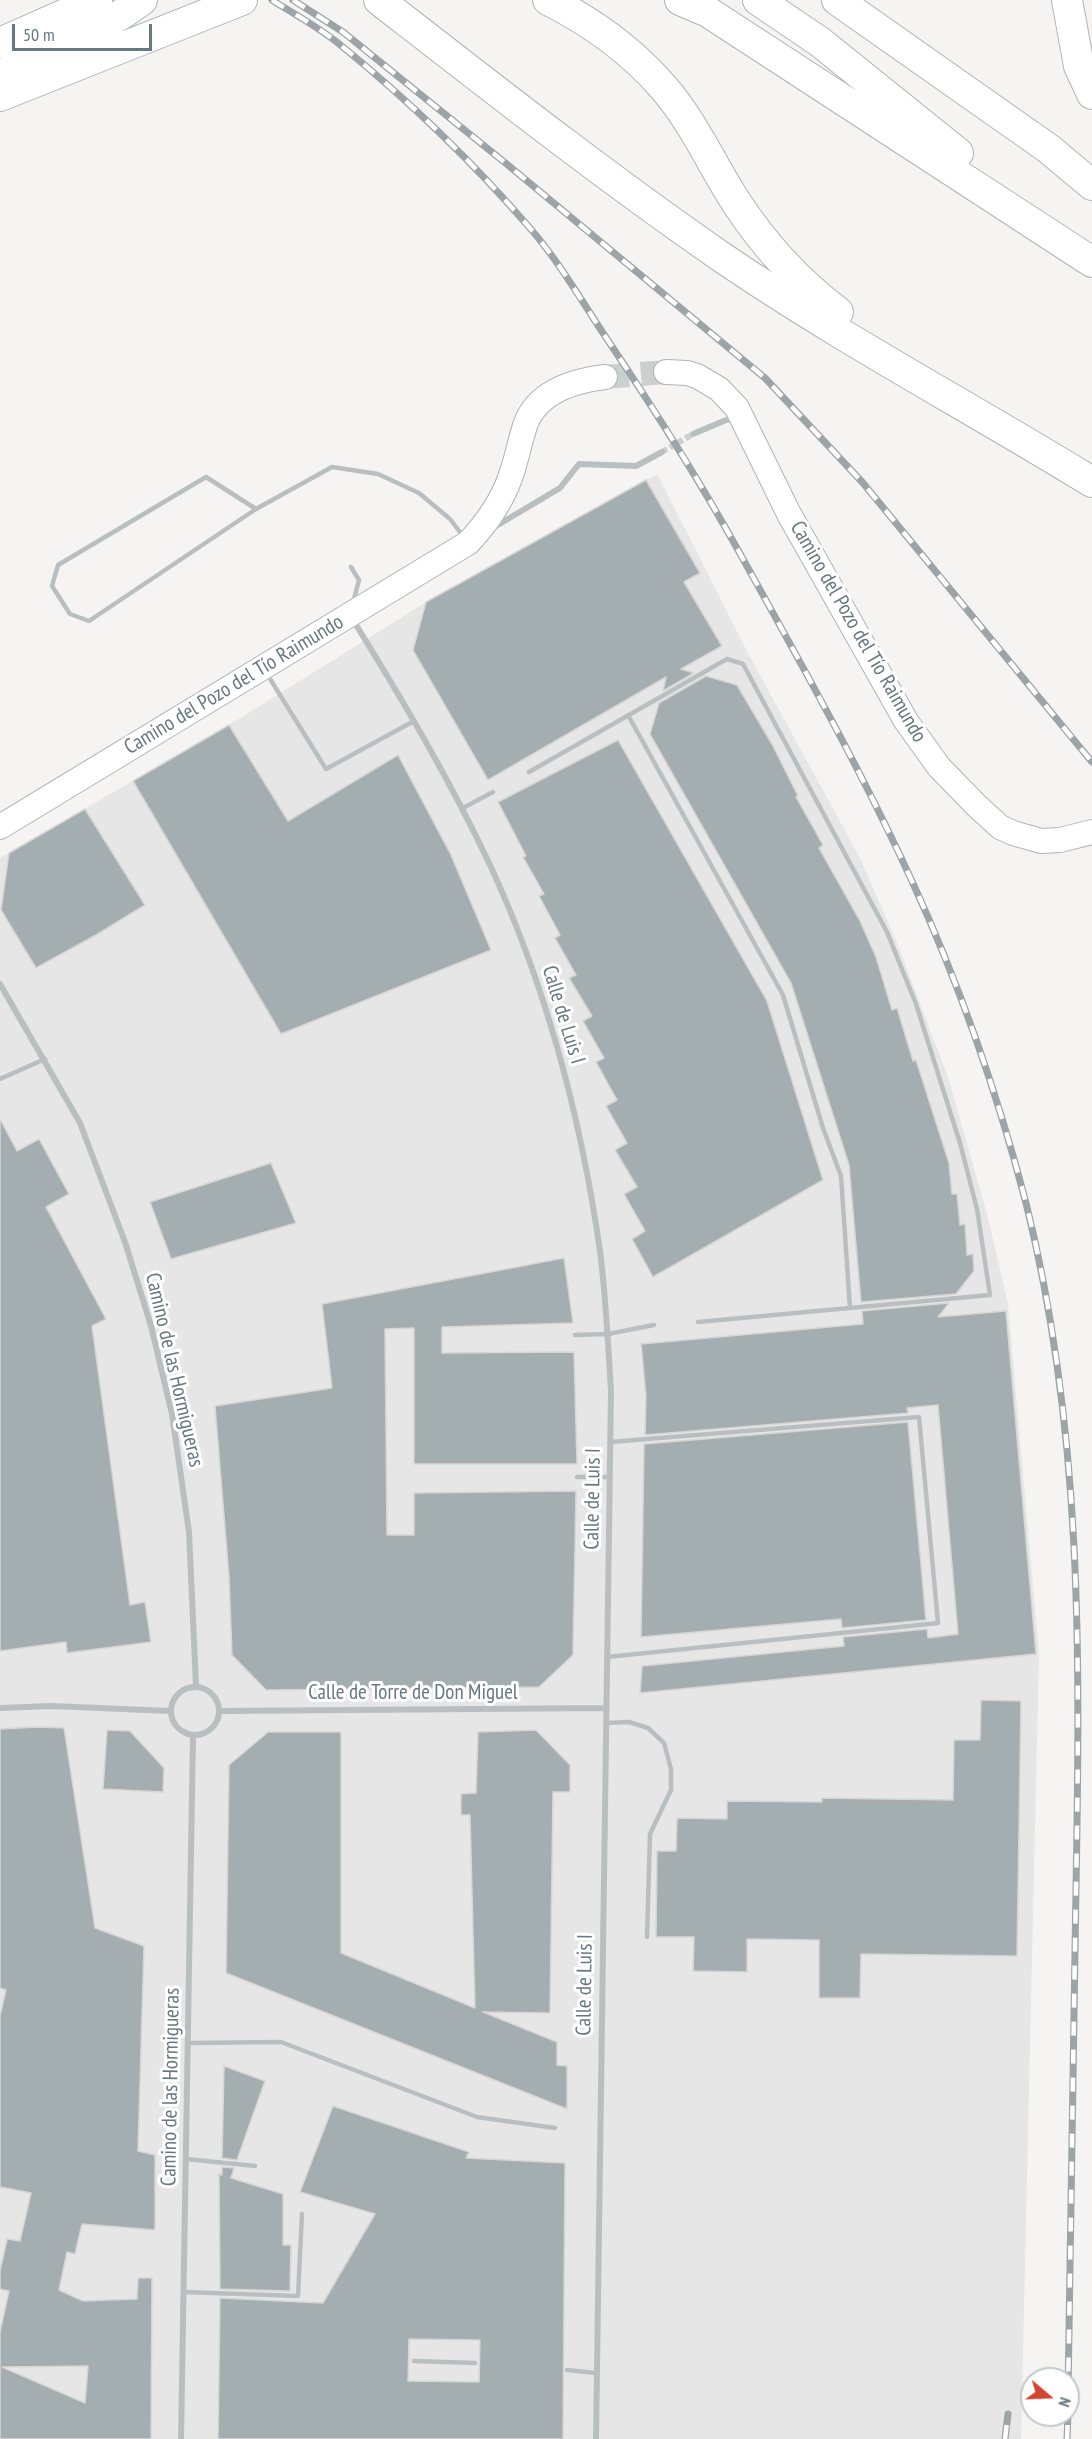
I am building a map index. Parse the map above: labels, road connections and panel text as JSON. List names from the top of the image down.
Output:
{
  "streets": {
    "street": [
      "Camino del Pozo del Tío Raimundo",
      "Calle de Luis I",
      "Camino de las Hormigueras",
      "Calle de Torre de Don Miguel"
    ]
  },
  "crossings": [
    ["Camino del Pozo del Tío Raimundo", "Calle de Luis I"],
    ["Calle de Luis I", "Calle de Torre de Don Miguel"],
    ["Camino de las Hormigueras", "Calle de Torre de Don Miguel"]
  ],
  "scale_bar": "50 m",
  "north": "right"
}
